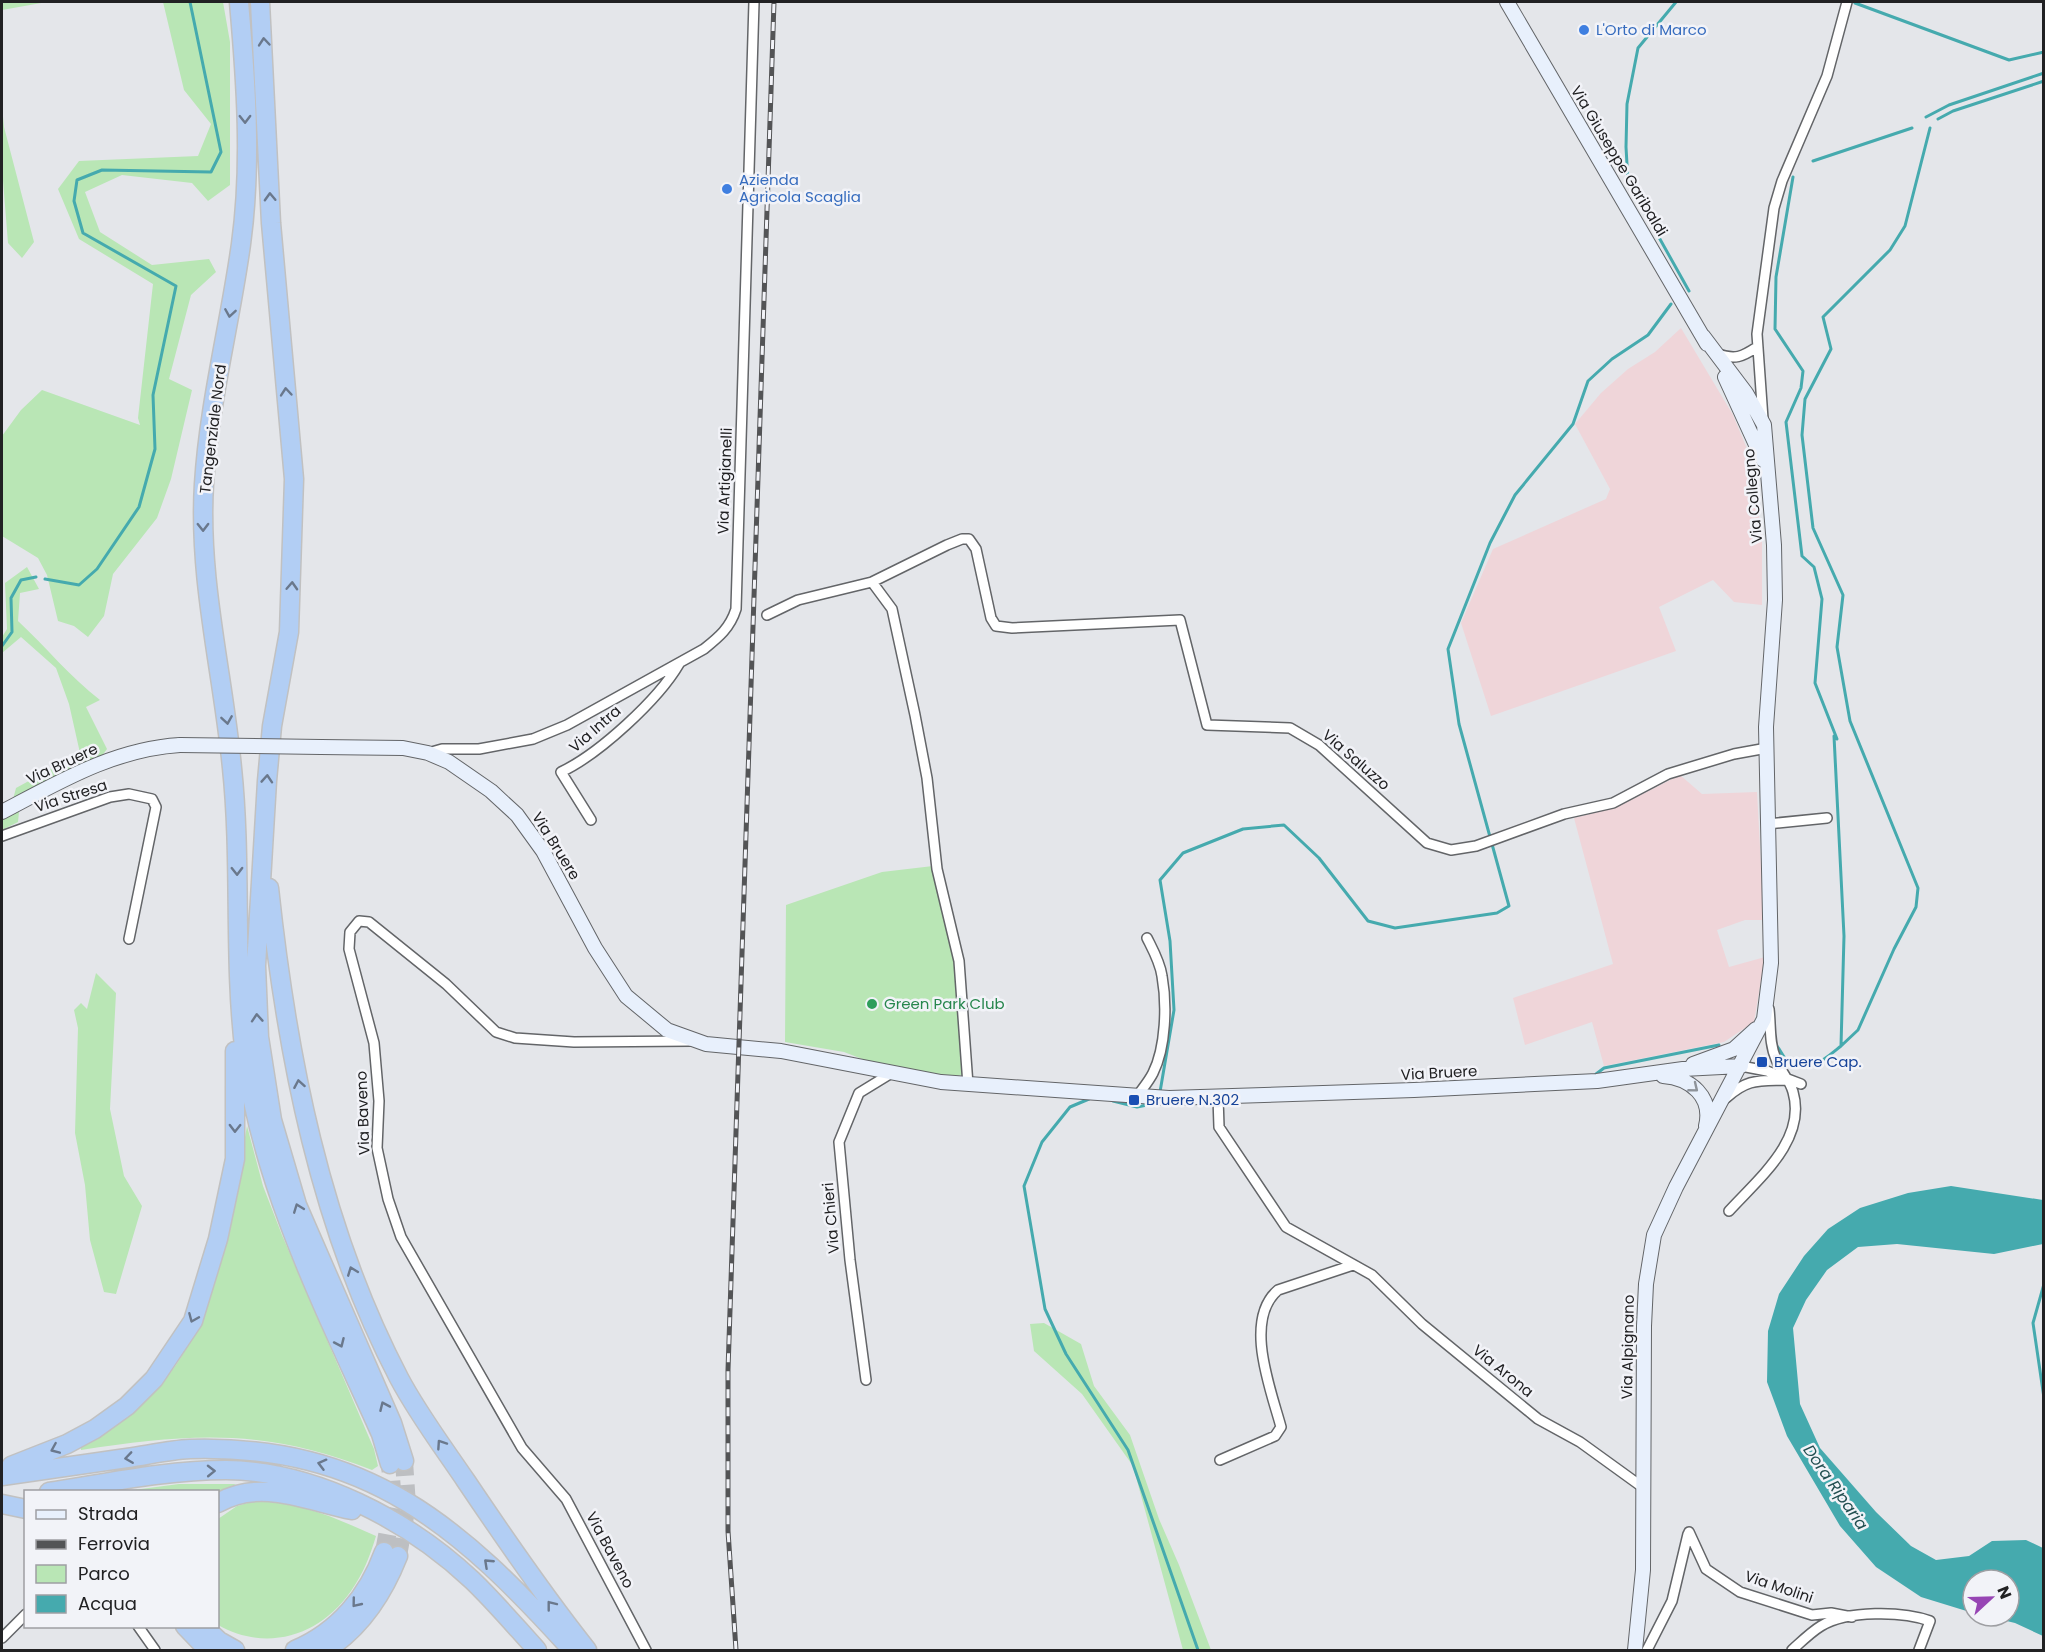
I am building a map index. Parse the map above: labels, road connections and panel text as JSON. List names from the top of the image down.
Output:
{
  "streets": {
    "highway": ["Tangenziale Nord"],
    "street": [
      "Via Giuseppe Garibaldi",
      "Via Artigianelli",
      "Via Collegno",
      "Via Intra",
      "Via Saluzzo",
      "Via Bruere",
      "Via Stresa",
      "Via Baveno",
      "Via Chieri",
      "Via Alpignano",
      "Via Arona",
      "Via Molini"
    ]
  },
  "crossings": [
    ["Via Artigianelli", "Via Intra"],
    ["Via Artigianelli", "Via Bruere"],
    ["Via Collegno", "Via Saluzzo"],
    ["Via Collegno", "Via Bruere"],
    ["Via Collegno", "Via Alpignano"],
    ["Via Bruere", "Via Baveno"],
    ["Via Bruere", "Via Chieri"],
    ["Via Bruere", "Via Alpignano"],
    ["Via Bruere", "Via Arona"],
    ["Via Alpignano", "Via Arona"]
  ],
  "water": ["Dora Riparia"],
  "places": {
    "other": ["L'Orto di Marco", "Azienda Agricola Scaglia", "Green Park Club"],
    "transit": ["Bruere Cap.", "Bruere N.302"]
  },
  "legend": [
    "Strada",
    "Ferrovia",
    "Parco",
    "Acqua"
  ],
  "north": "right"
}
